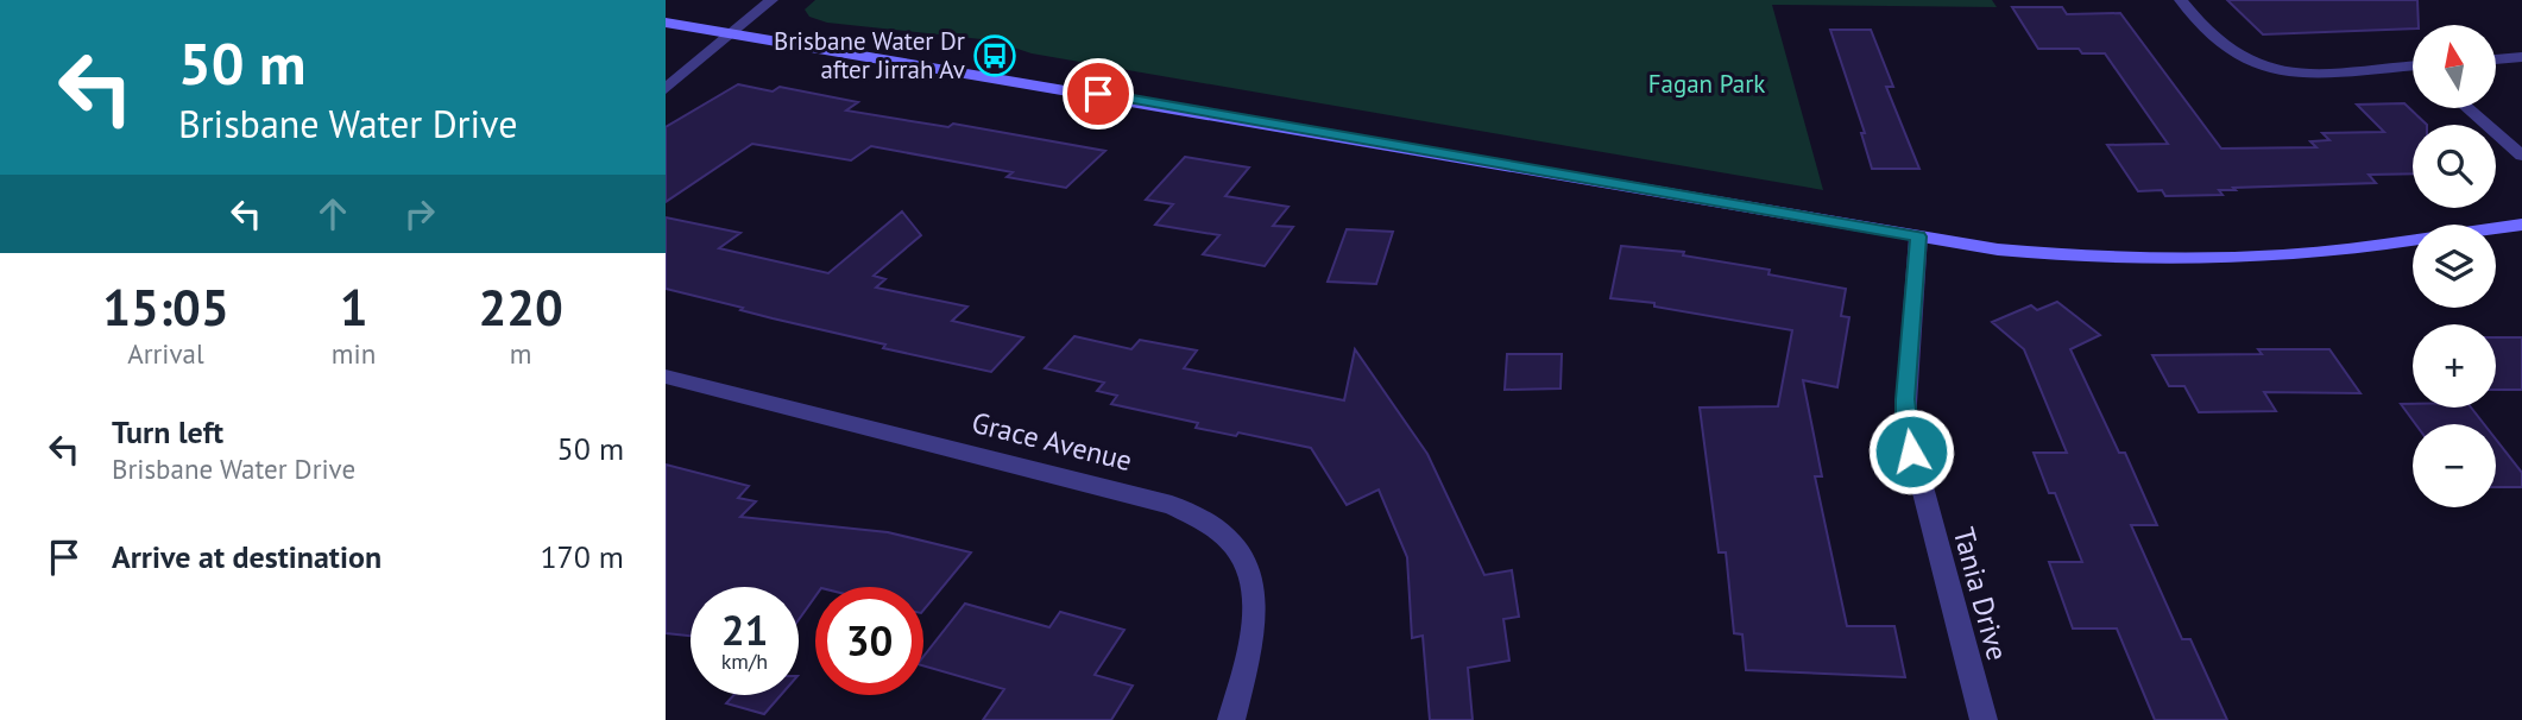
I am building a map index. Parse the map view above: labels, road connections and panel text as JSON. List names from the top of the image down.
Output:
{
  "streets": {
    "street": ["Grace Avenue", "Tania Drive"]
  },
  "parks": ["Fagan Park"],
  "places": {
    "bus stop": ["Brisbane Water Dr after Jirrah Av"]
  },
  "north": "top",
  "page": {
    "turn": ["50 m", "Brisbane Water Drive"],
    "map_buttons": ["+", "−"],
    "eta": [
      "15:05",
      "Arrival",
      "1",
      "min",
      "220",
      "m"
    ],
    "list": [
      {
        "name": "Turn left",
        "note": "Brisbane Water Drive",
        "value": "50 m"
      },
      {
        "name": "Arrive at destination",
        "value": "170 m"
      }
    ],
    "speed": "21 km/h",
    "limit": "30"
  }
}
